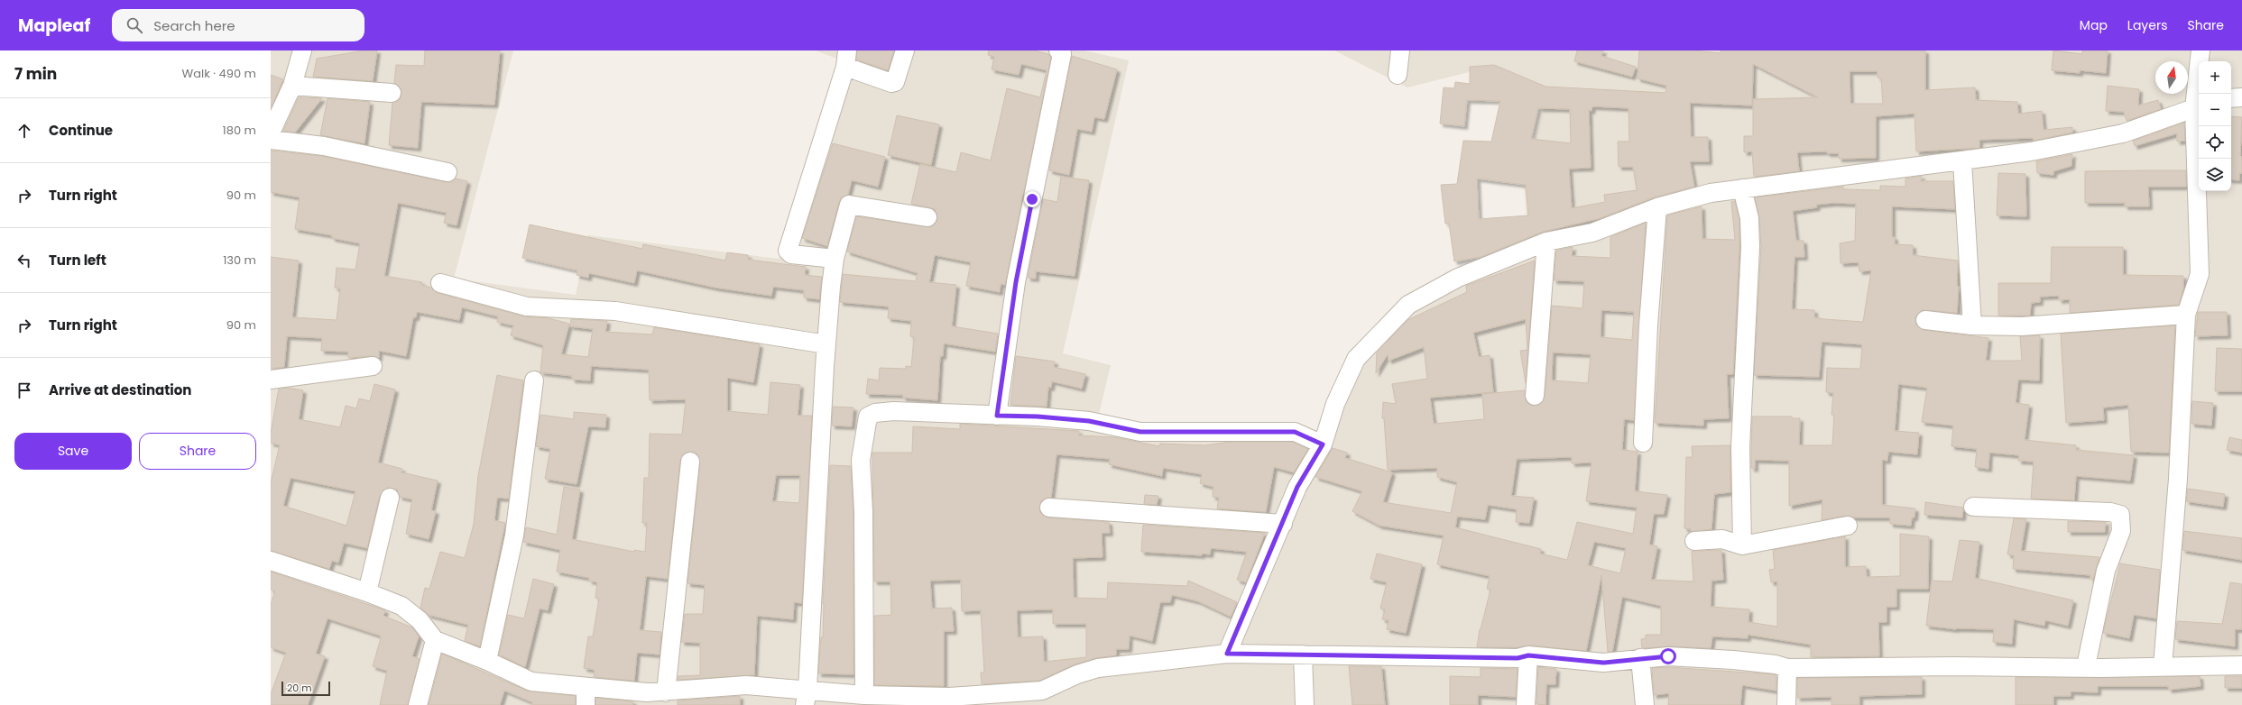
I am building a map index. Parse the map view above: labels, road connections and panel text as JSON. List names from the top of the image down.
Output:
{
  "scale_bar": "20 m",
  "north": "top",
  "page": {
    "header": "Mapleaf",
    "search": "Search here",
    "nav": ["Map", "Layers", "Share"],
    "heading": ["7 min", "Walk · 490 m"],
    "map_buttons": ["+", "−"],
    "list": [
      ["Continue", "180 m"],
      ["Turn right", "90 m"],
      ["Turn left", "130 m"],
      ["Turn right", "90 m"],
      "Arrive at destination"
    ],
    "buttons": ["Save", "Share"],
    "scale": "20 m"
  }
}
